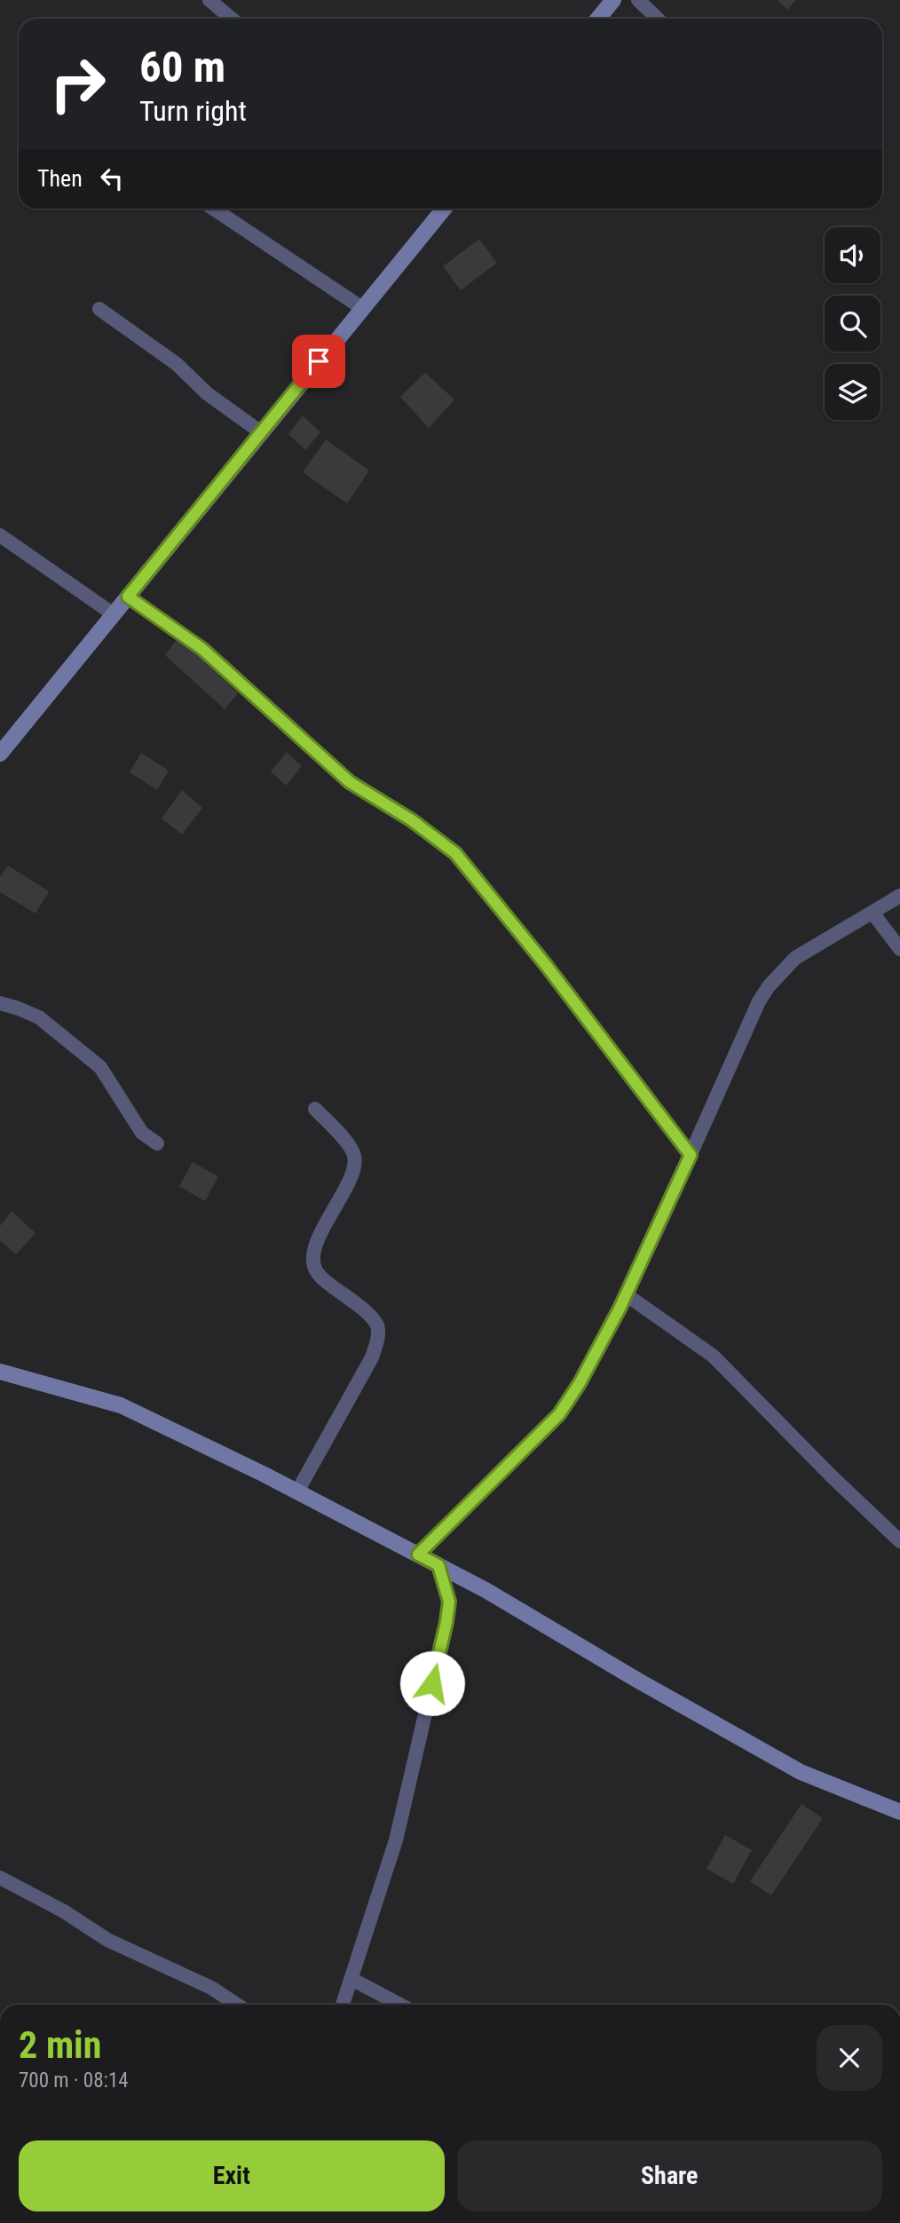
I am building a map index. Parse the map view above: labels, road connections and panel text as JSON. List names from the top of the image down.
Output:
{
  "page": {
    "turn": ["60 m", "Turn right"],
    "then": "Then",
    "heading": ["2 min", "700 m · 08:14"],
    "buttons": ["Exit", "Share"]
  }
}
